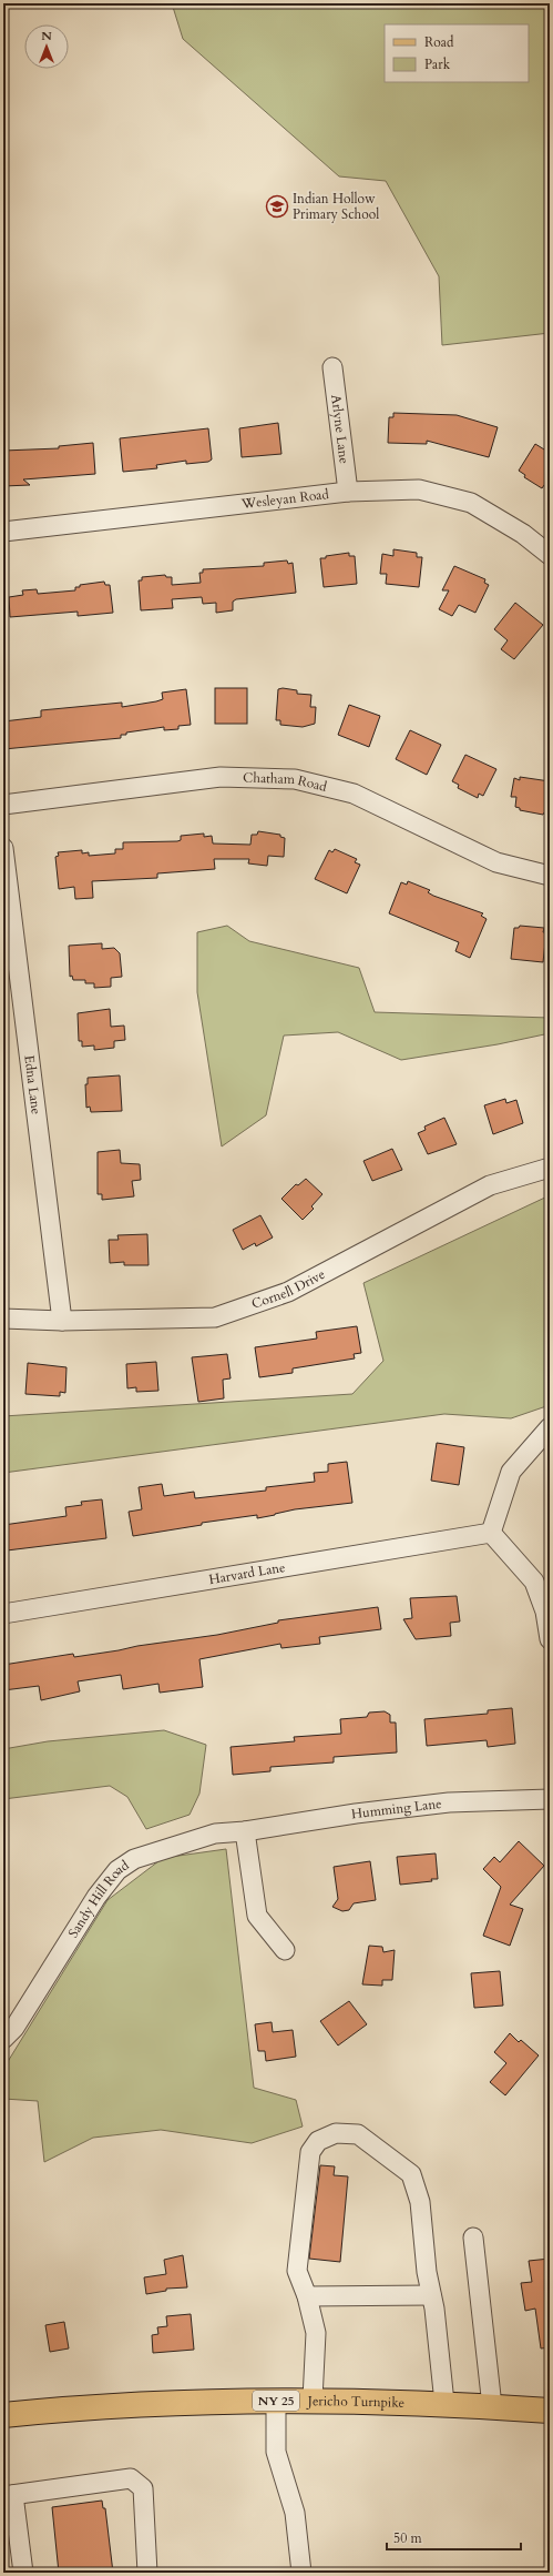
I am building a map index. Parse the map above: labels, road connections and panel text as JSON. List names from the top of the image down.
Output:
{
  "streets": {
    "main road": ["NY 25", "Jericho Turnpike"],
    "street": [
      "Arlyne Lane",
      "Wesleyan Road",
      "Chatham Road",
      "Edna Lane",
      "Cornell Drive",
      "Harvard Lane",
      "Humming Lane",
      "Sandy Hill Road"
    ]
  },
  "crossings": [
    ["Arlyne Lane", "Wesleyan Road"],
    ["Edna Lane", "Cornell Drive"],
    ["Humming Lane", "Sandy Hill Road"]
  ],
  "places": {
    "school or university": ["Indian Hollow Primary School"]
  },
  "legend": ["Road", "Park"],
  "scale_bar": "50 m",
  "north": "top"
}
